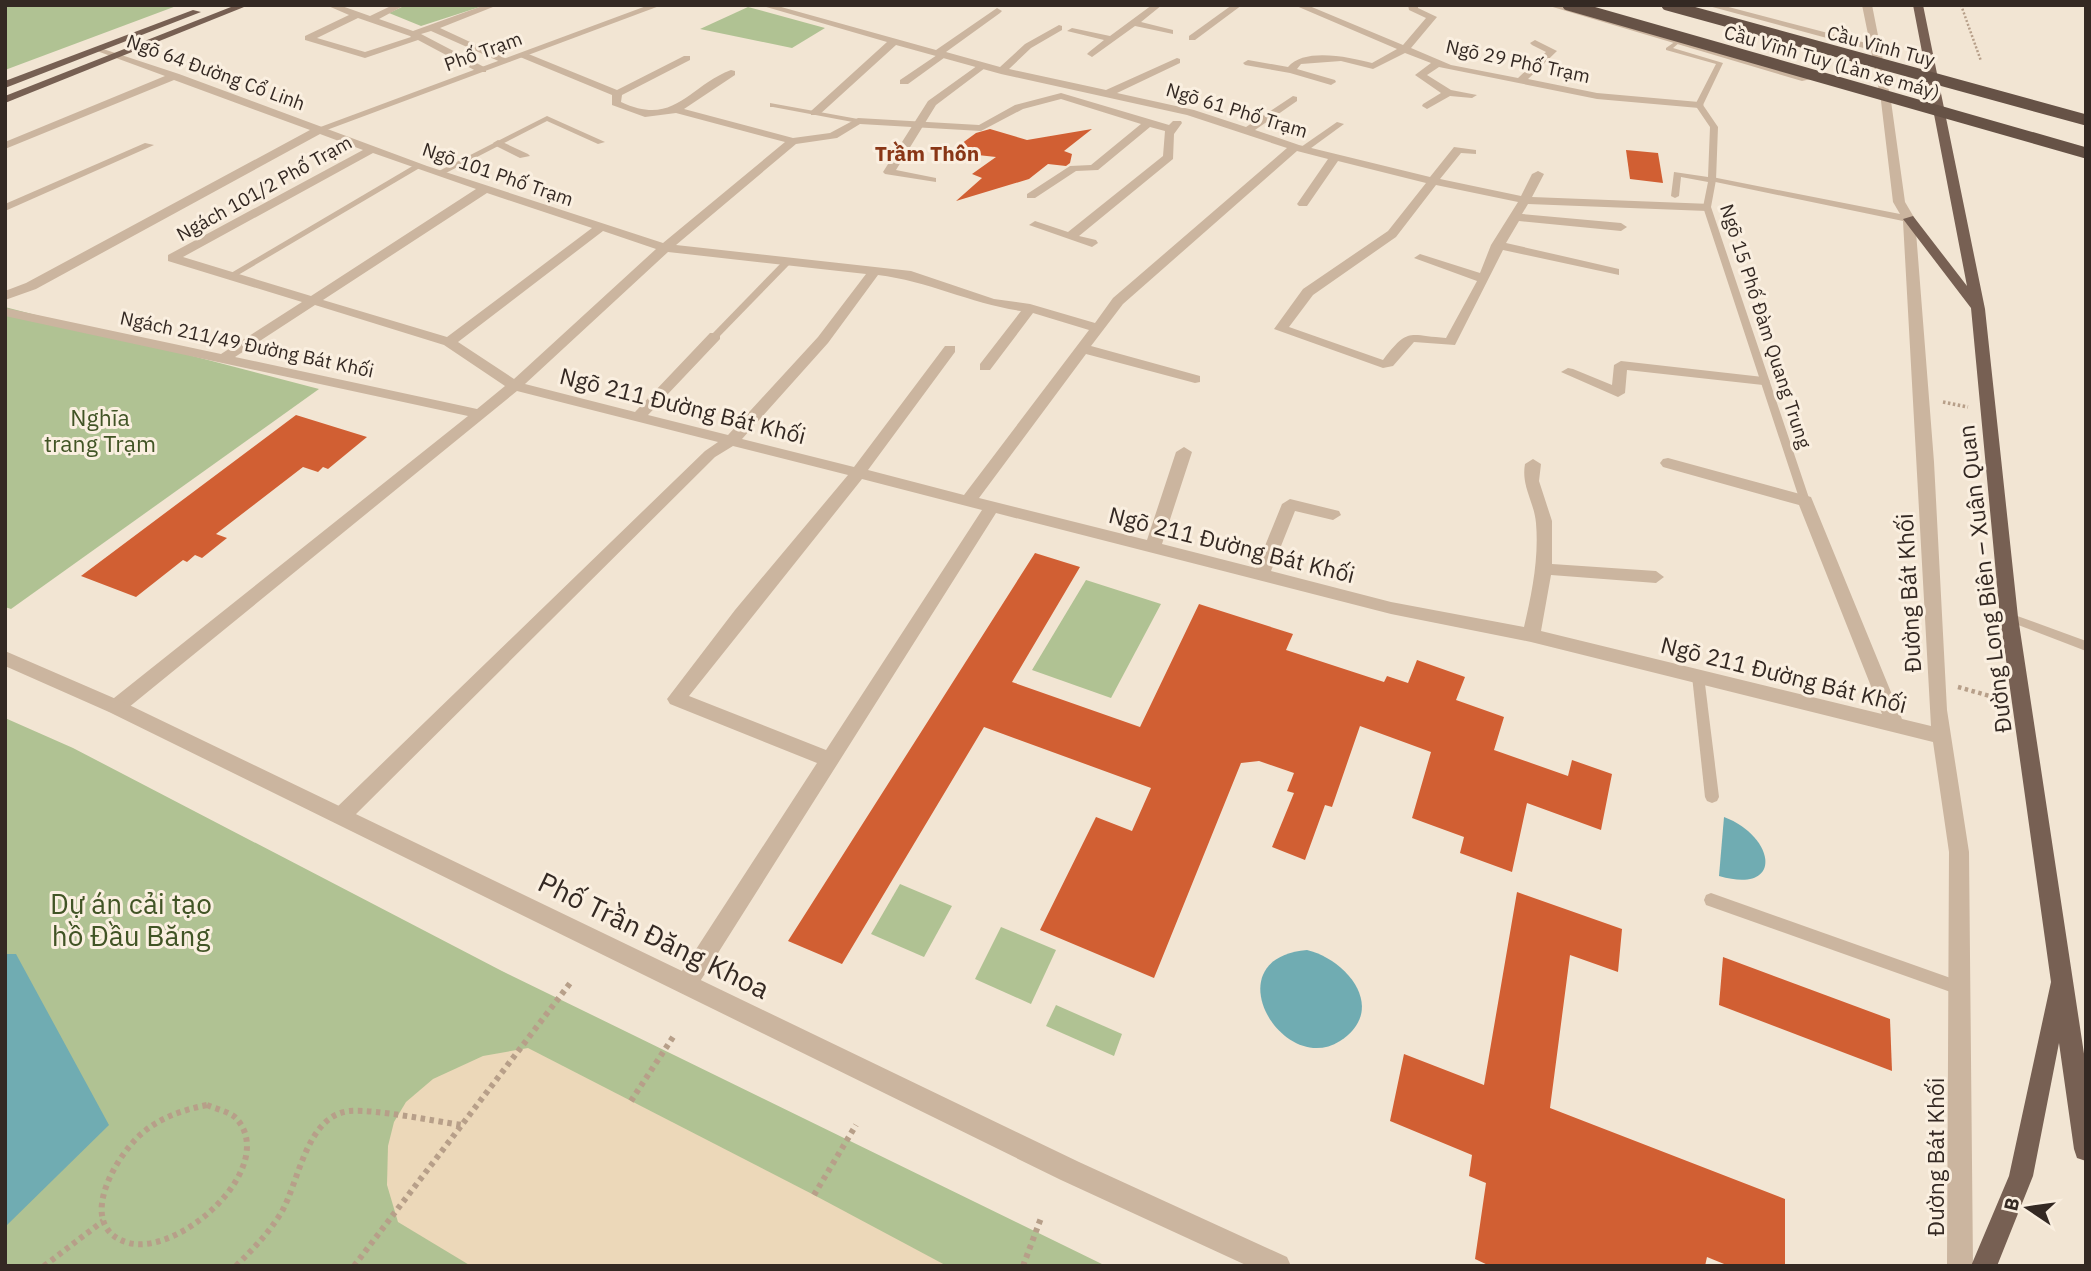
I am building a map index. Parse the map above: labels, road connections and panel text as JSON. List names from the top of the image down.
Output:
{
  "streets": {
    "highway": ["Cầu Vĩnh Tuy", "Cầu Vĩnh Tuy (Làn xe máy)"],
    "main road": ["Đường Long Biên – Xuân Quan"],
    "street": [
      "Phố Trạm",
      "Ngõ 29 Phố Trạm",
      "Ngõ 64 Đường Cổ Linh",
      "Ngõ 61 Phố Trạm",
      "Ngõ 101 Phố Trạm",
      "Ngách 101/2 Phố Trạm",
      "Ngách 211/49 Đường Bát Khối",
      "Ngõ 211 Đường Bát Khối",
      "Đường Bát Khối",
      "Phố Trần Đăng Khoa"
    ],
    "lane": ["Ngõ 15 Phố Đàm Quang Trung"]
  },
  "crossings": [
    ["Phố Trạm", "Ngõ 64 Đường Cổ Linh"],
    ["Phố Trạm", "Ngõ 101 Phố Trạm"],
    ["Ngõ 29 Phố Trạm", "Ngõ 15 Phố Đàm Quang Trung"],
    ["Ngõ 64 Đường Cổ Linh", "Ngõ 101 Phố Trạm"],
    ["Ngõ 61 Phố Trạm", "Ngõ 15 Phố Đàm Quang Trung"],
    ["Ngõ 101 Phố Trạm", "Ngách 101/2 Phố Trạm"],
    ["Ngõ 101 Phố Trạm", "Ngõ 211 Đường Bát Khối"],
    ["Ngách 101/2 Phố Trạm", "Ngõ 211 Đường Bát Khối"],
    ["Ngách 211/49 Đường Bát Khối", "Ngõ 211 Đường Bát Khối"],
    ["Ngõ 211 Đường Bát Khối", "Đường Bát Khối"],
    ["Ngõ 211 Đường Bát Khối", "Phố Trần Đăng Khoa"]
  ],
  "districts": ["Trầm Thôn"],
  "parks": ["Nghĩa trang Trạm", "Dự án cải tạo hồ Đầu Băng"],
  "north": "left"
}
